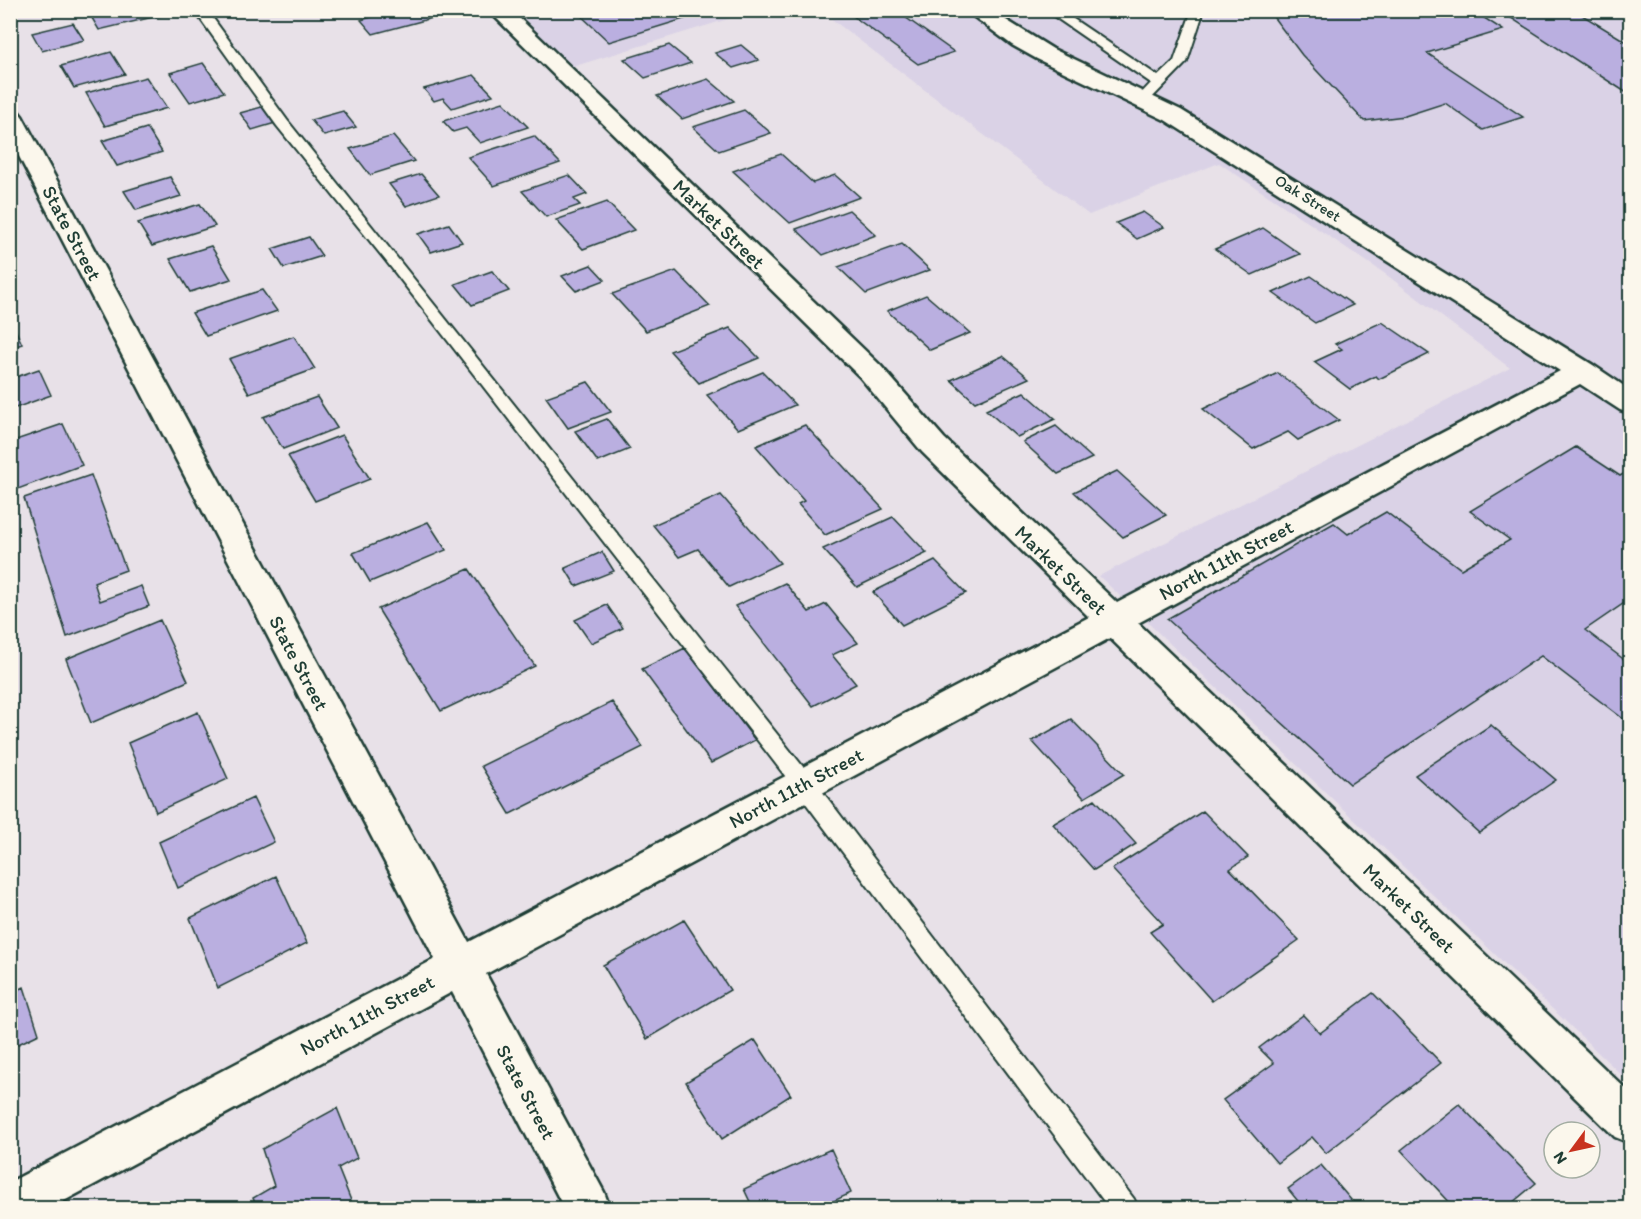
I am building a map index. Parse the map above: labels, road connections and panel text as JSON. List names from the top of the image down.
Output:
{
  "streets": {
    "street": [
      "Oak Street",
      "Market Street",
      "State Street",
      "North 11th Street"
    ]
  },
  "crossings": [
    ["Oak Street", "North 11th Street"],
    ["Market Street", "North 11th Street"],
    ["State Street", "North 11th Street"]
  ],
  "north": "bottom left"
}
